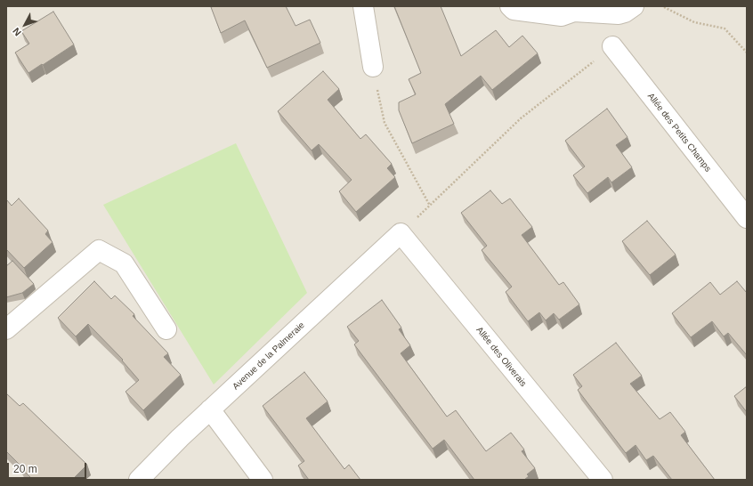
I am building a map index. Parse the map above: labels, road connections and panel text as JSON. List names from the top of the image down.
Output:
{
  "streets": {
    "street": ["Allée des Petits Champs", "Avenue de la Palmeraie", "Allée des Oliverais"]
  },
  "crossings": [
    ["Avenue de la Palmeraie", "Allée des Oliverais"]
  ],
  "scale_bar": "20 m",
  "north": "bottom left"
}
